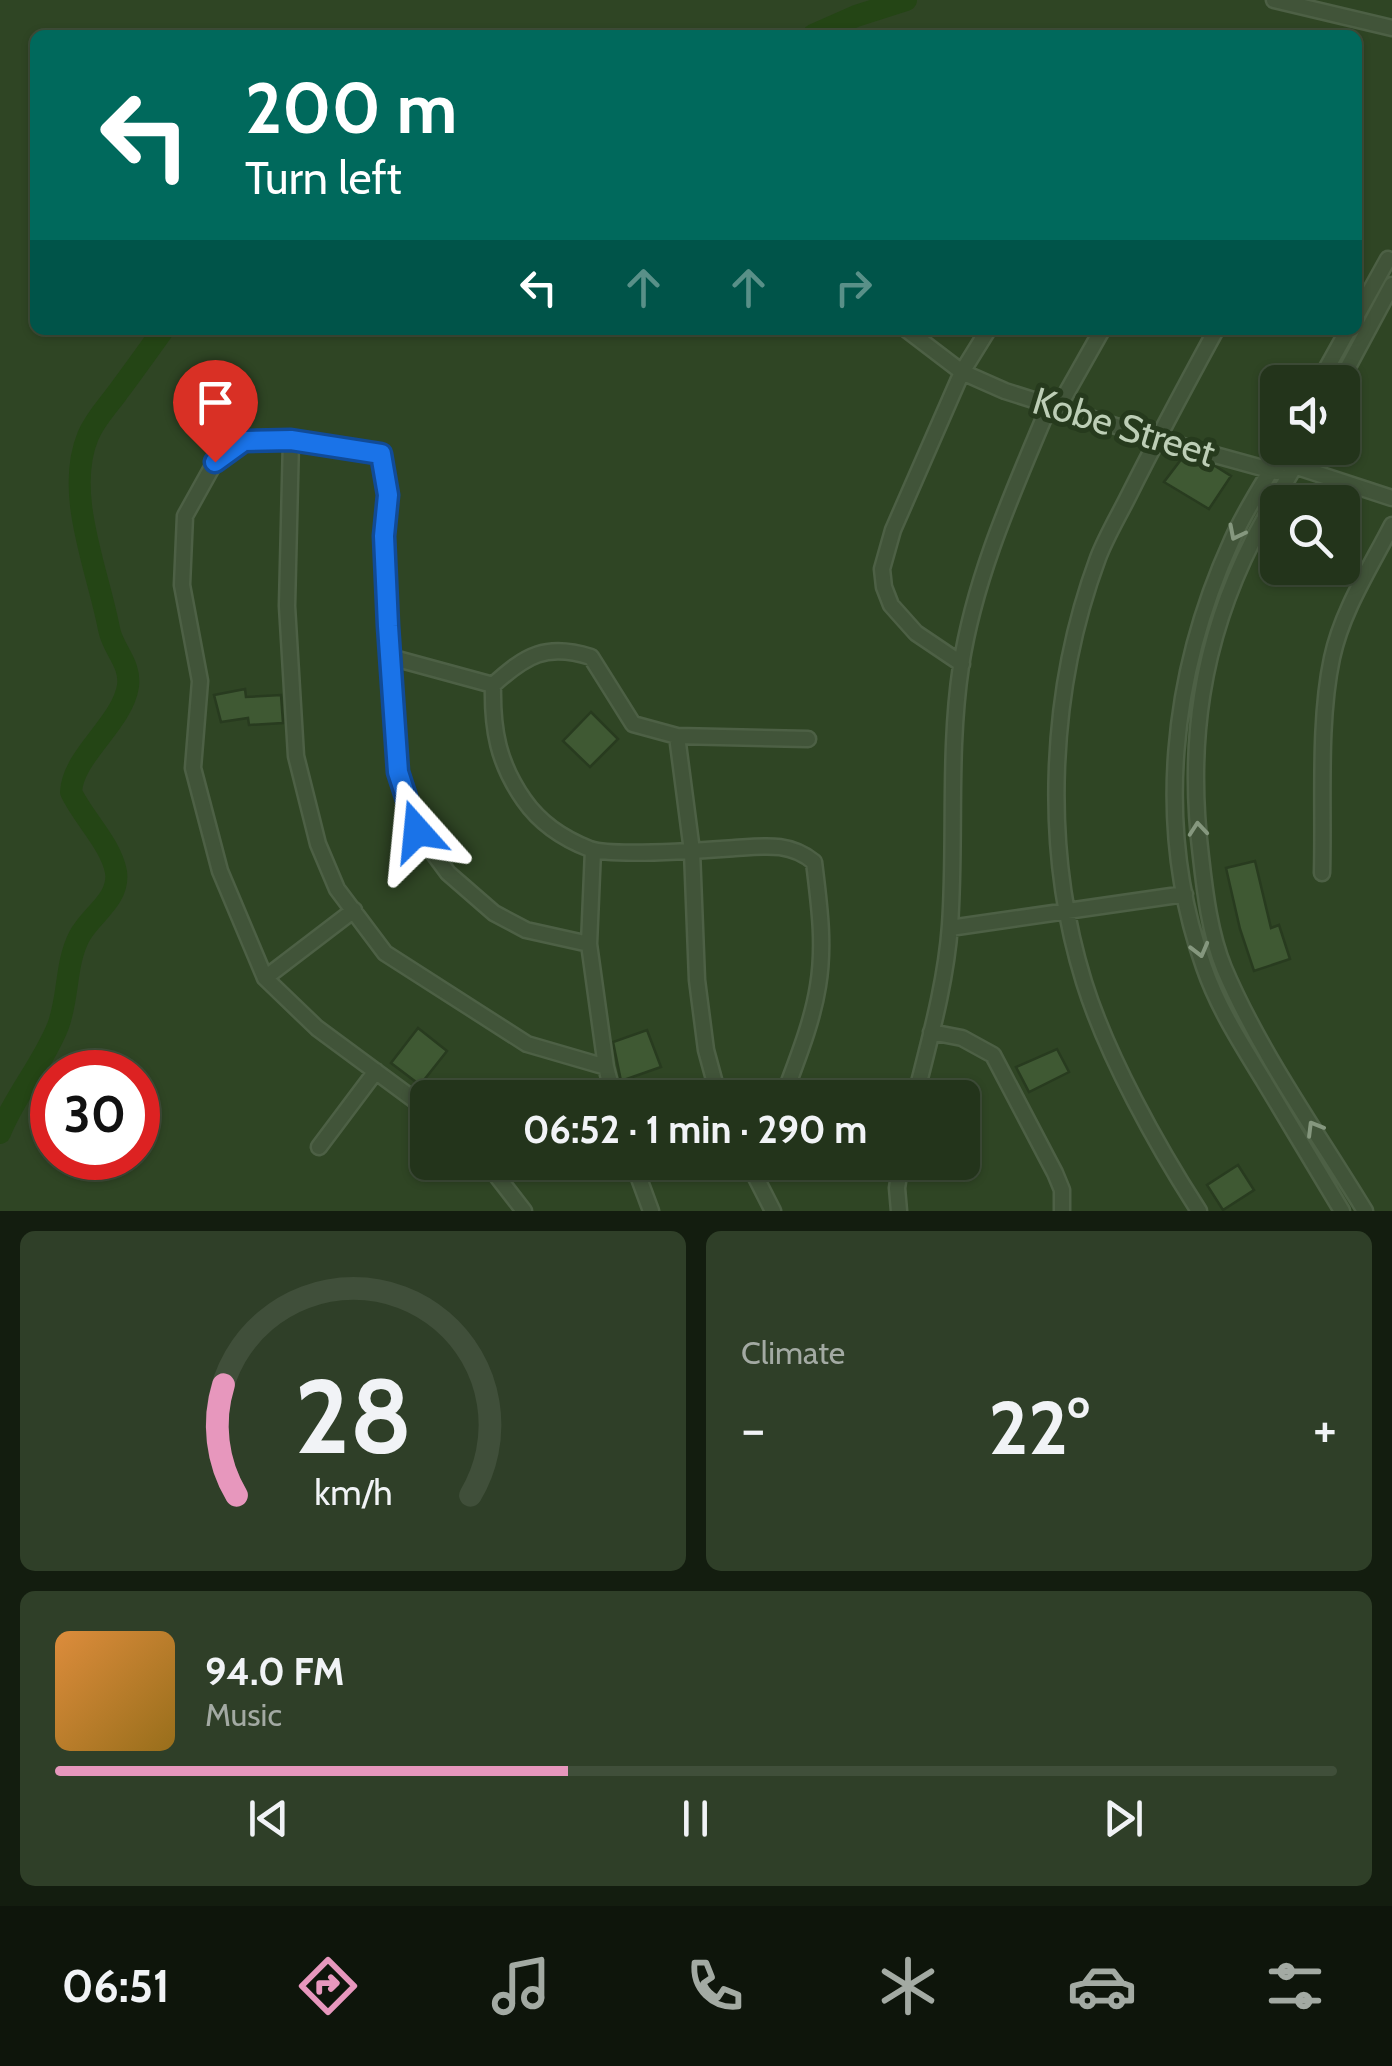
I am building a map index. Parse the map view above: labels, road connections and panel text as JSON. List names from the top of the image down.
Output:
{
  "streets": {
    "street": ["Kobe Street"]
  },
  "page": {
    "turn": ["200 m", "Turn left"],
    "limit": "30",
    "trip": "06:52 · 1 min · 290 m",
    "tile": "Climate",
    "heat": ["−", "22°", "+"],
    "song": ["94.0 FM", "Music"],
    "tabs": "06:51",
    "gauge": ["28", "km/h"]
  }
}
